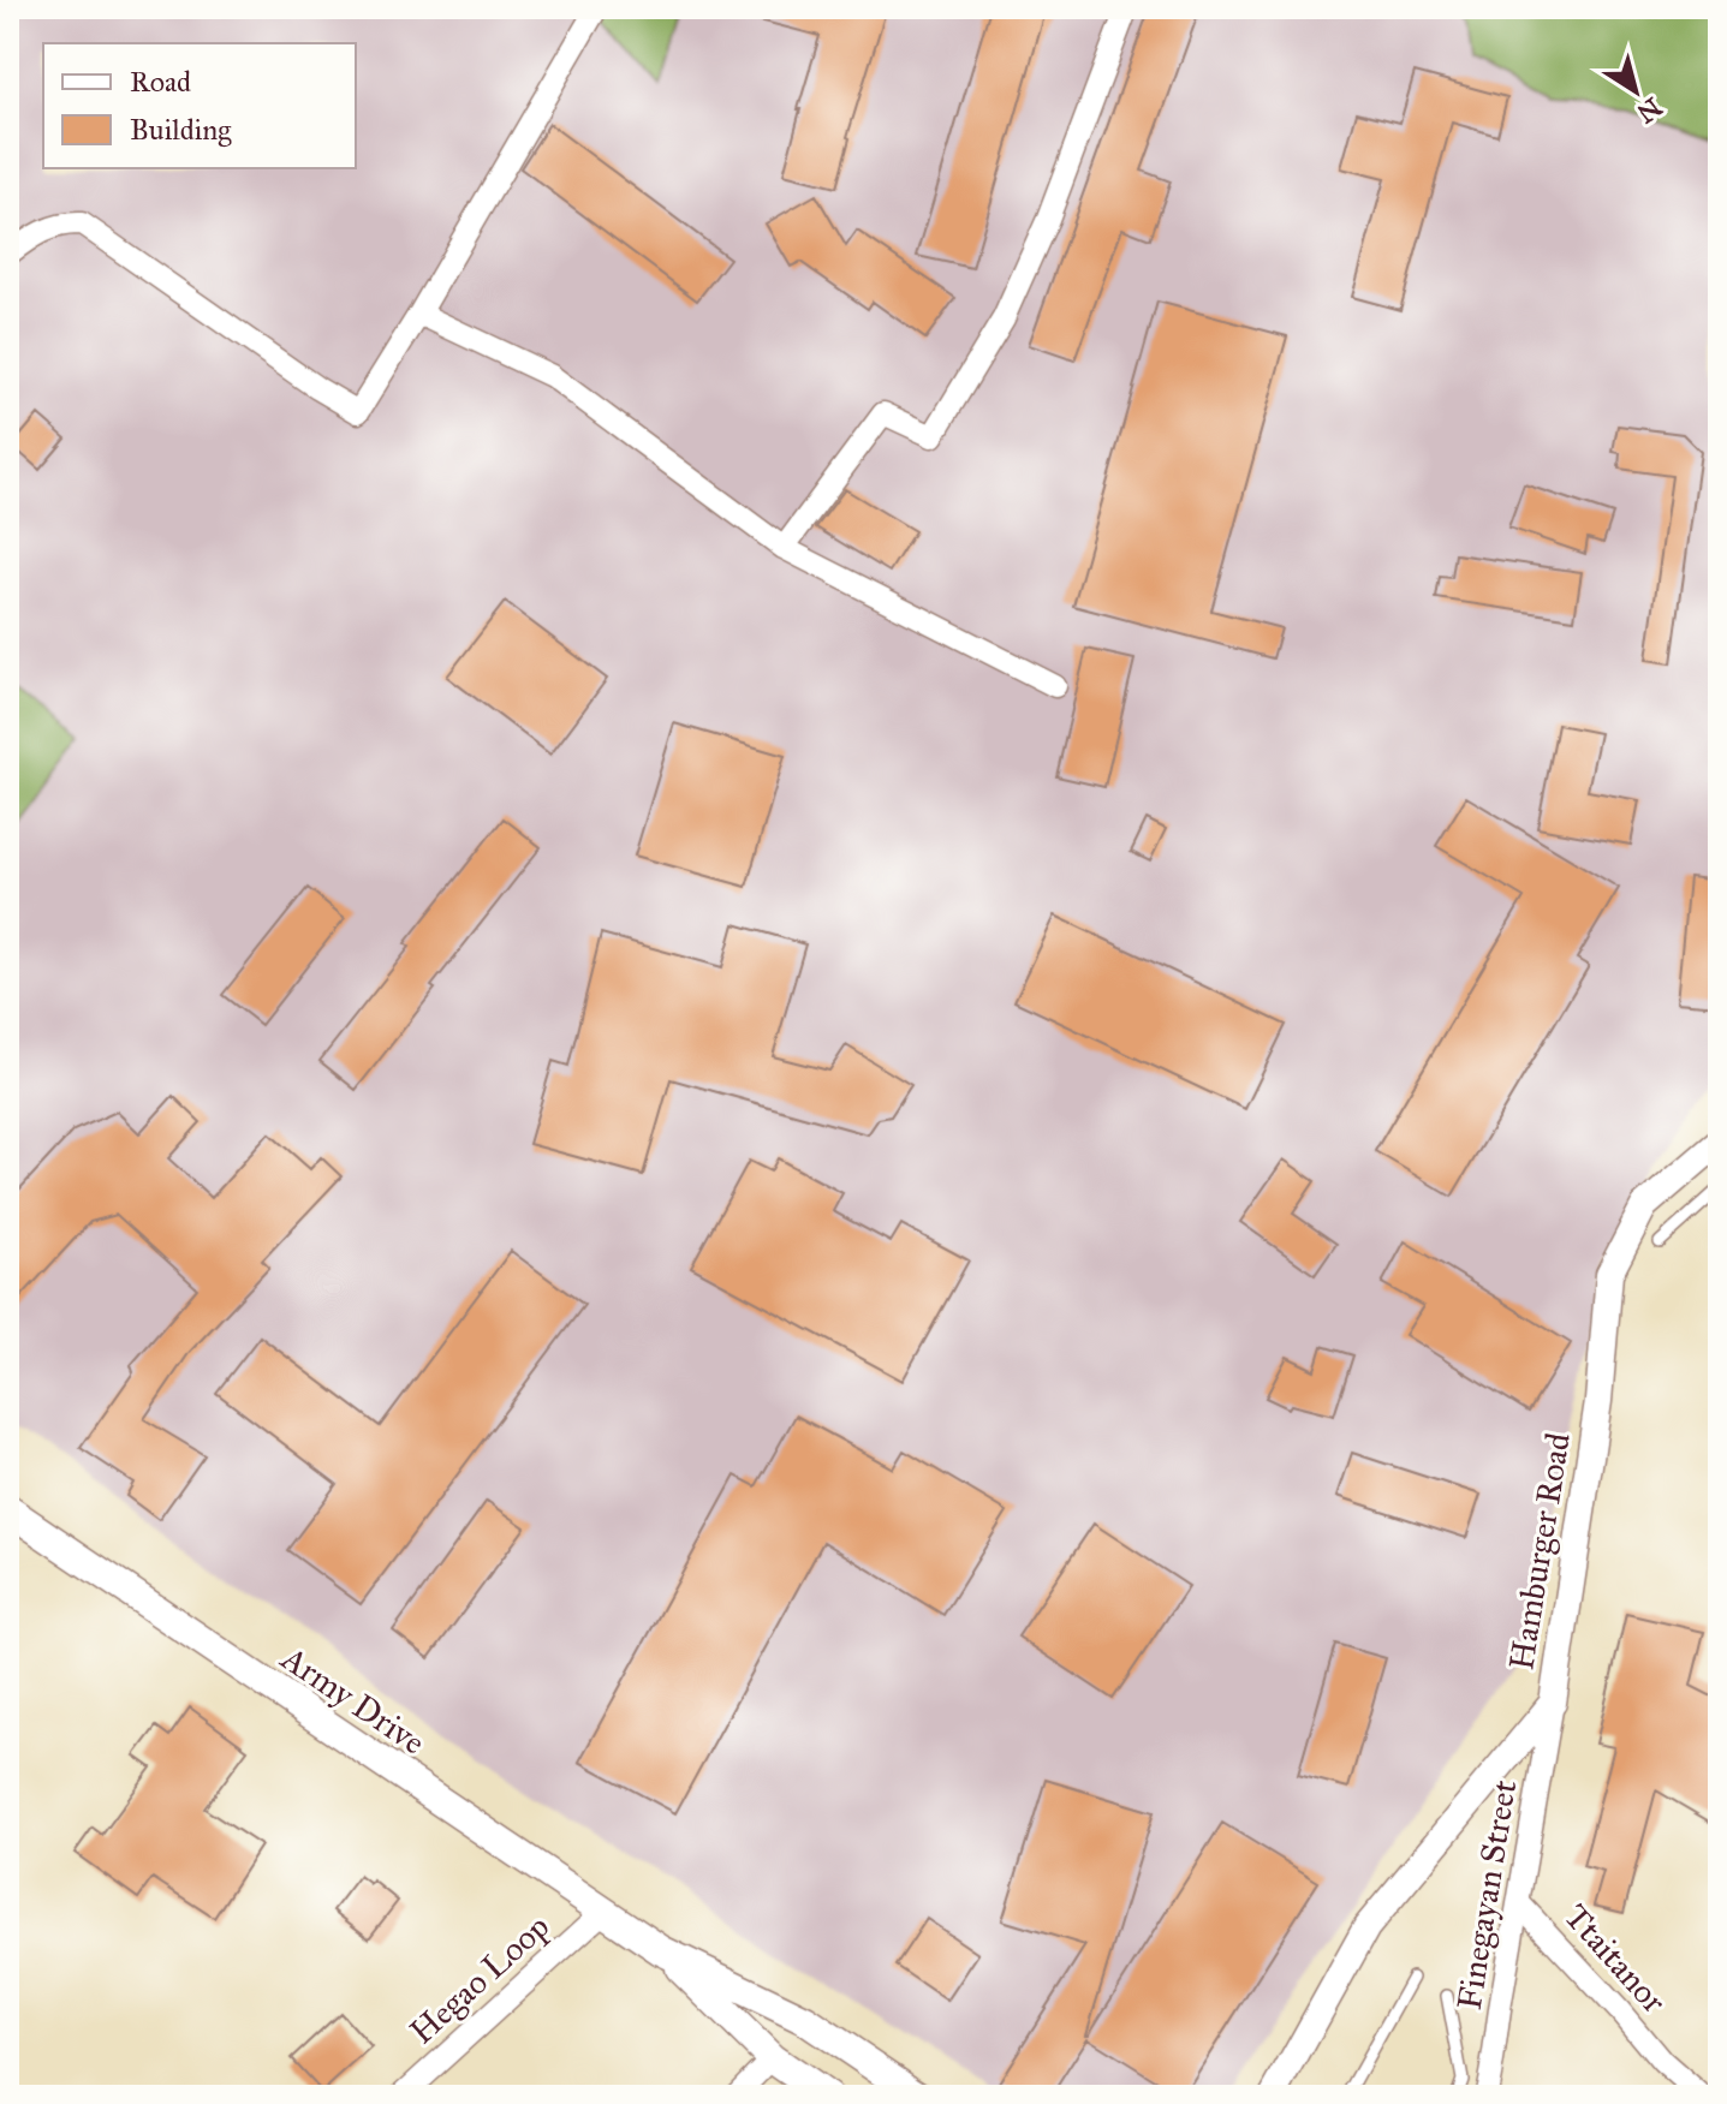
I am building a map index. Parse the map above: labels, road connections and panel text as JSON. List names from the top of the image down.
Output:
{
  "streets": {
    "main road": ["Army Drive"],
    "street": [
      "Hamburger Road",
      "Finegayan Street",
      "Ttaitanor",
      "Hegao Loop"
    ]
  },
  "crossings": [
    ["Hamburger Road", "Finegayan Street"],
    ["Army Drive", "Hegao Loop"],
    ["Finegayan Street", "Ttaitanor"]
  ],
  "legend": ["Road", "Building"],
  "north": "bottom right"
}
